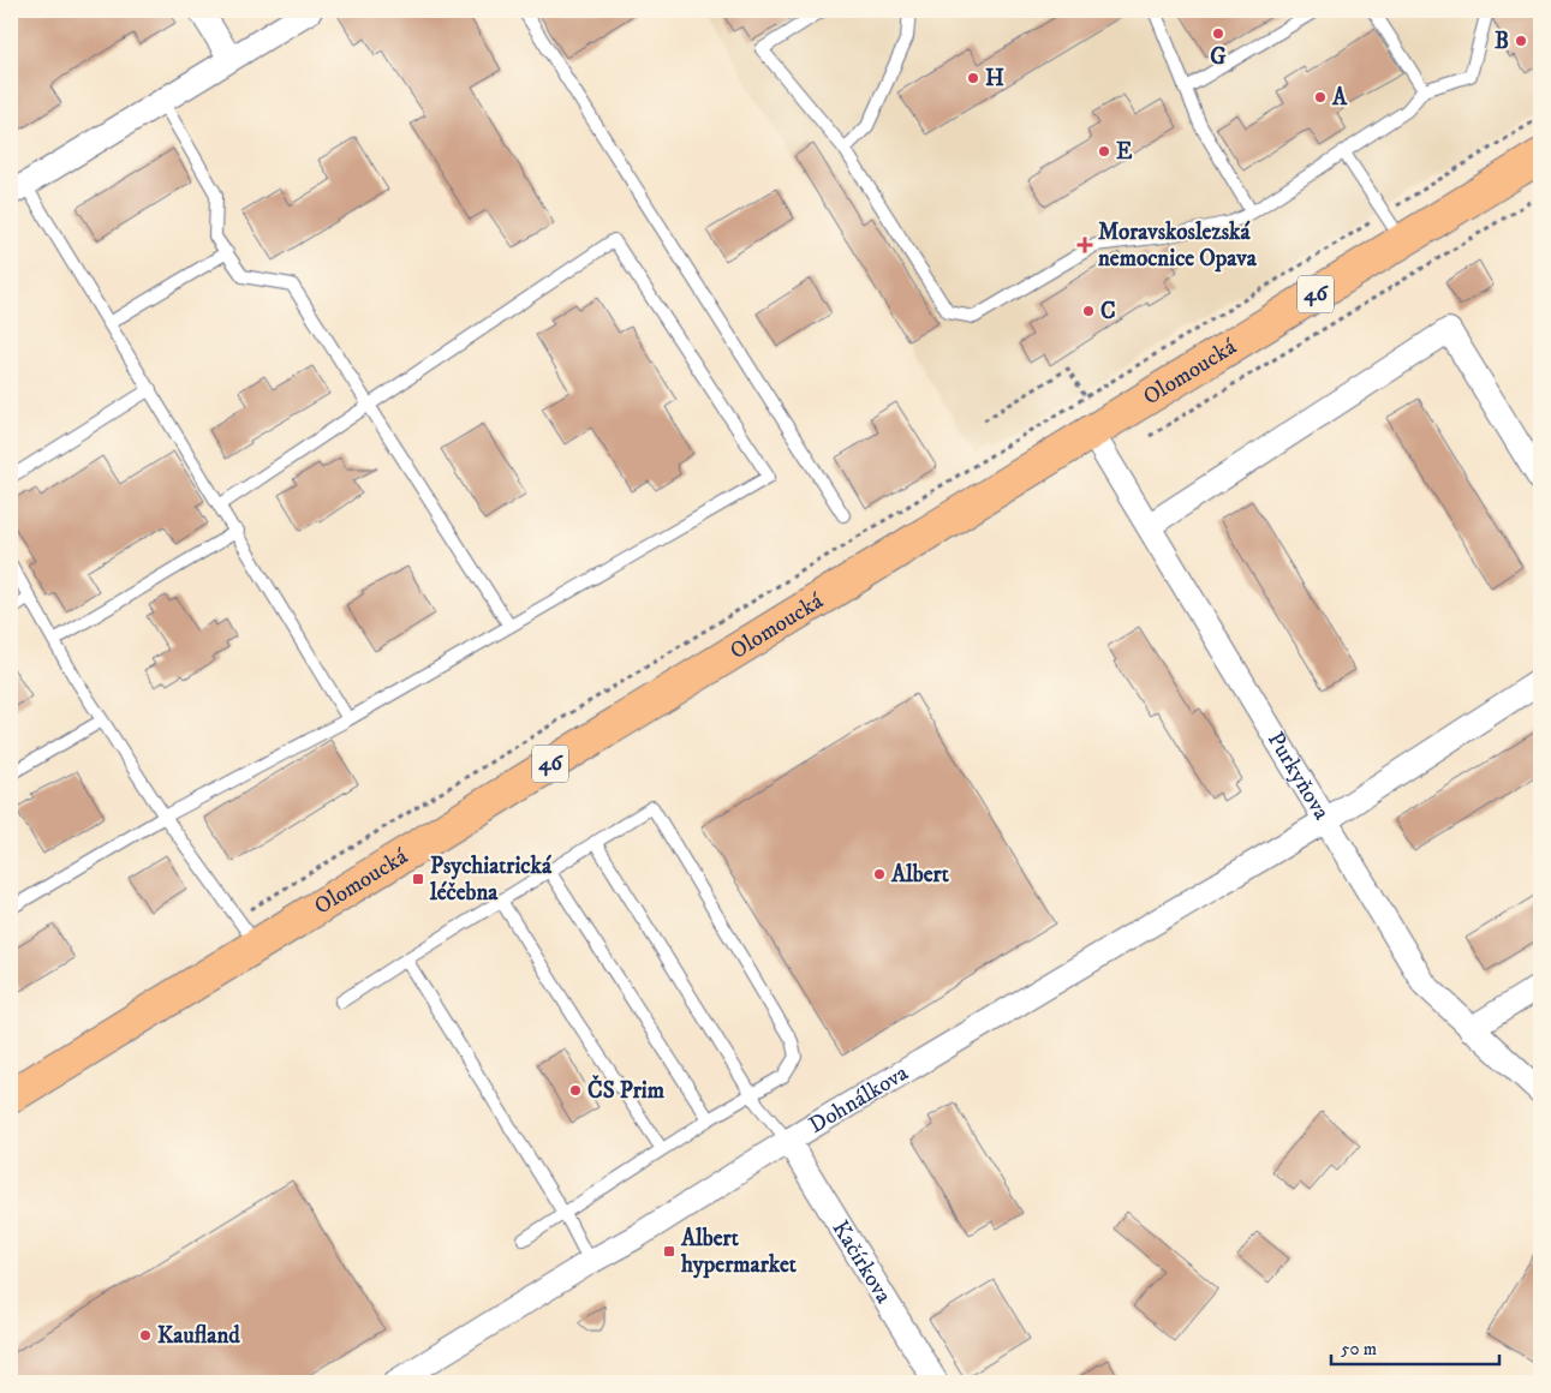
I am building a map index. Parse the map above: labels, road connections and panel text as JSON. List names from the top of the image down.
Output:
{
  "streets": {
    "main road": ["46", "Olomoucká"],
    "street": ["Purkyňova", "Dohnálkova", "Kačírkova"]
  },
  "crossings": [
    ["Olomoucká", "Purkyňova"],
    ["Purkyňova", "Dohnálkova"],
    ["Dohnálkova", "Kačírkova"]
  ],
  "places": {
    "other": [
      "G",
      "B",
      "H",
      "A",
      "E",
      "C",
      "Albert",
      "ČS Prim",
      "Kaufland"
    ],
    "health": ["Moravskoslezská nemocnice Opava"],
    "transit": ["Psychiatrická léčebna", "Albert hypermarket"]
  },
  "scale_bar": "50 m"
}
